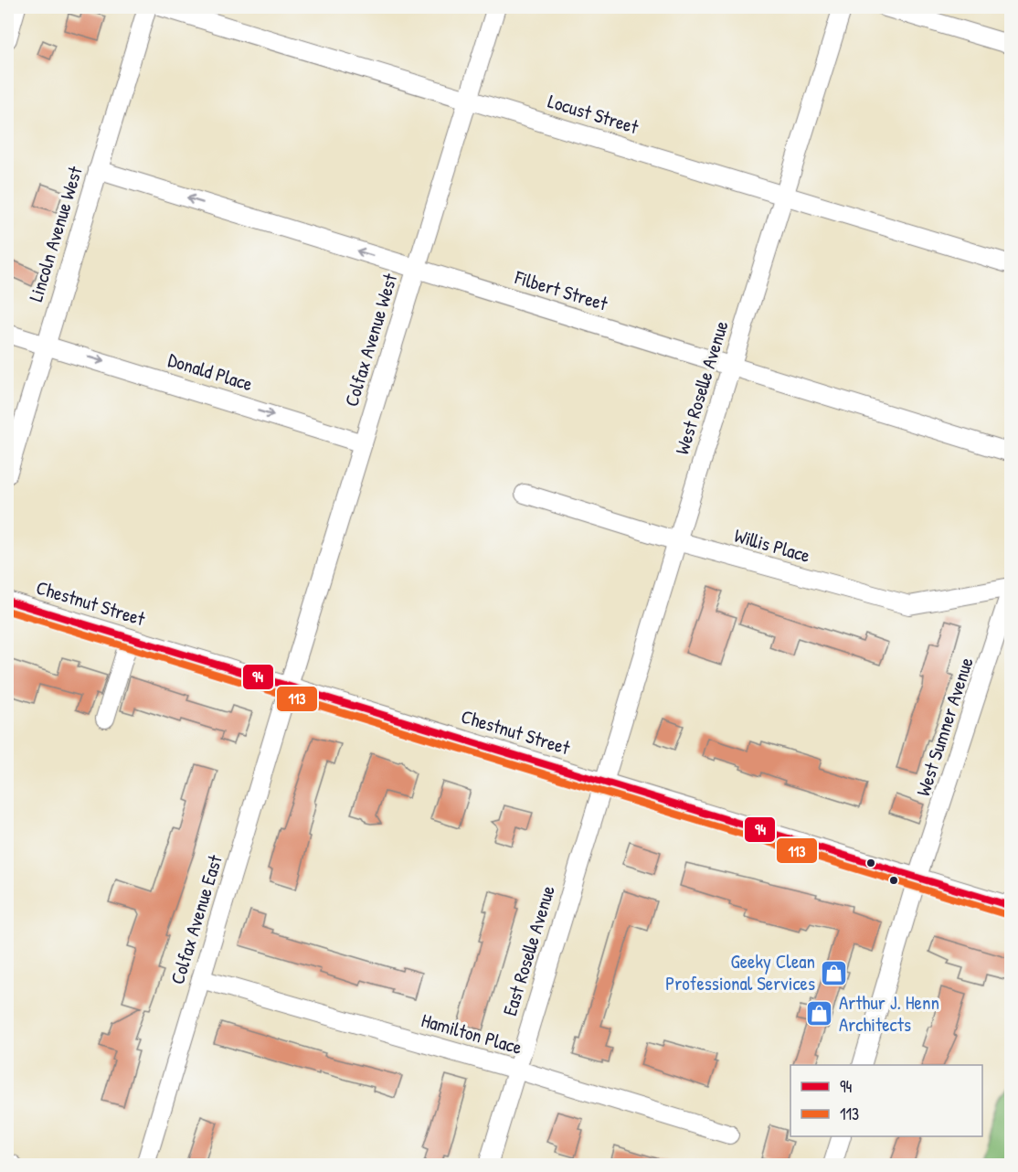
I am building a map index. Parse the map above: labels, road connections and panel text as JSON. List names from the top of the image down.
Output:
{
  "streets": {
    "street": [
      "Locust Street",
      "Lincoln Avenue West",
      "Filbert Street",
      "Colfax Avenue West",
      "Donald Place",
      "West Roselle Avenue",
      "Willis Place",
      "Chestnut Street",
      "West Sumner Avenue",
      "Colfax Avenue East",
      "East Roselle Avenue",
      "Hamilton Place"
    ]
  },
  "crossings": [
    ["Locust Street", "Colfax Avenue West"],
    ["Locust Street", "West Roselle Avenue"],
    ["Lincoln Avenue West", "Filbert Street"],
    ["Lincoln Avenue West", "Donald Place"],
    ["Filbert Street", "Colfax Avenue West"],
    ["Filbert Street", "West Roselle Avenue"],
    ["Colfax Avenue West", "Donald Place"],
    ["Colfax Avenue West", "Chestnut Street"],
    ["Colfax Avenue West", "Colfax Avenue East"],
    ["West Roselle Avenue", "Willis Place"],
    ["West Roselle Avenue", "Chestnut Street"],
    ["West Roselle Avenue", "East Roselle Avenue"],
    ["Willis Place", "West Sumner Avenue"],
    ["Chestnut Street", "West Sumner Avenue"],
    ["Chestnut Street", "Colfax Avenue East"],
    ["Chestnut Street", "East Roselle Avenue"],
    ["Colfax Avenue East", "Hamilton Place"],
    ["East Roselle Avenue", "Hamilton Place"]
  ],
  "one_way": ["Donald Place"],
  "places": {
    "shop": ["Geeky Clean Professional Services", "Arthur J. Henn Architects"]
  },
  "lines": ["transit line 94", "transit line 113"],
  "legend": ["94", "113"]
}
